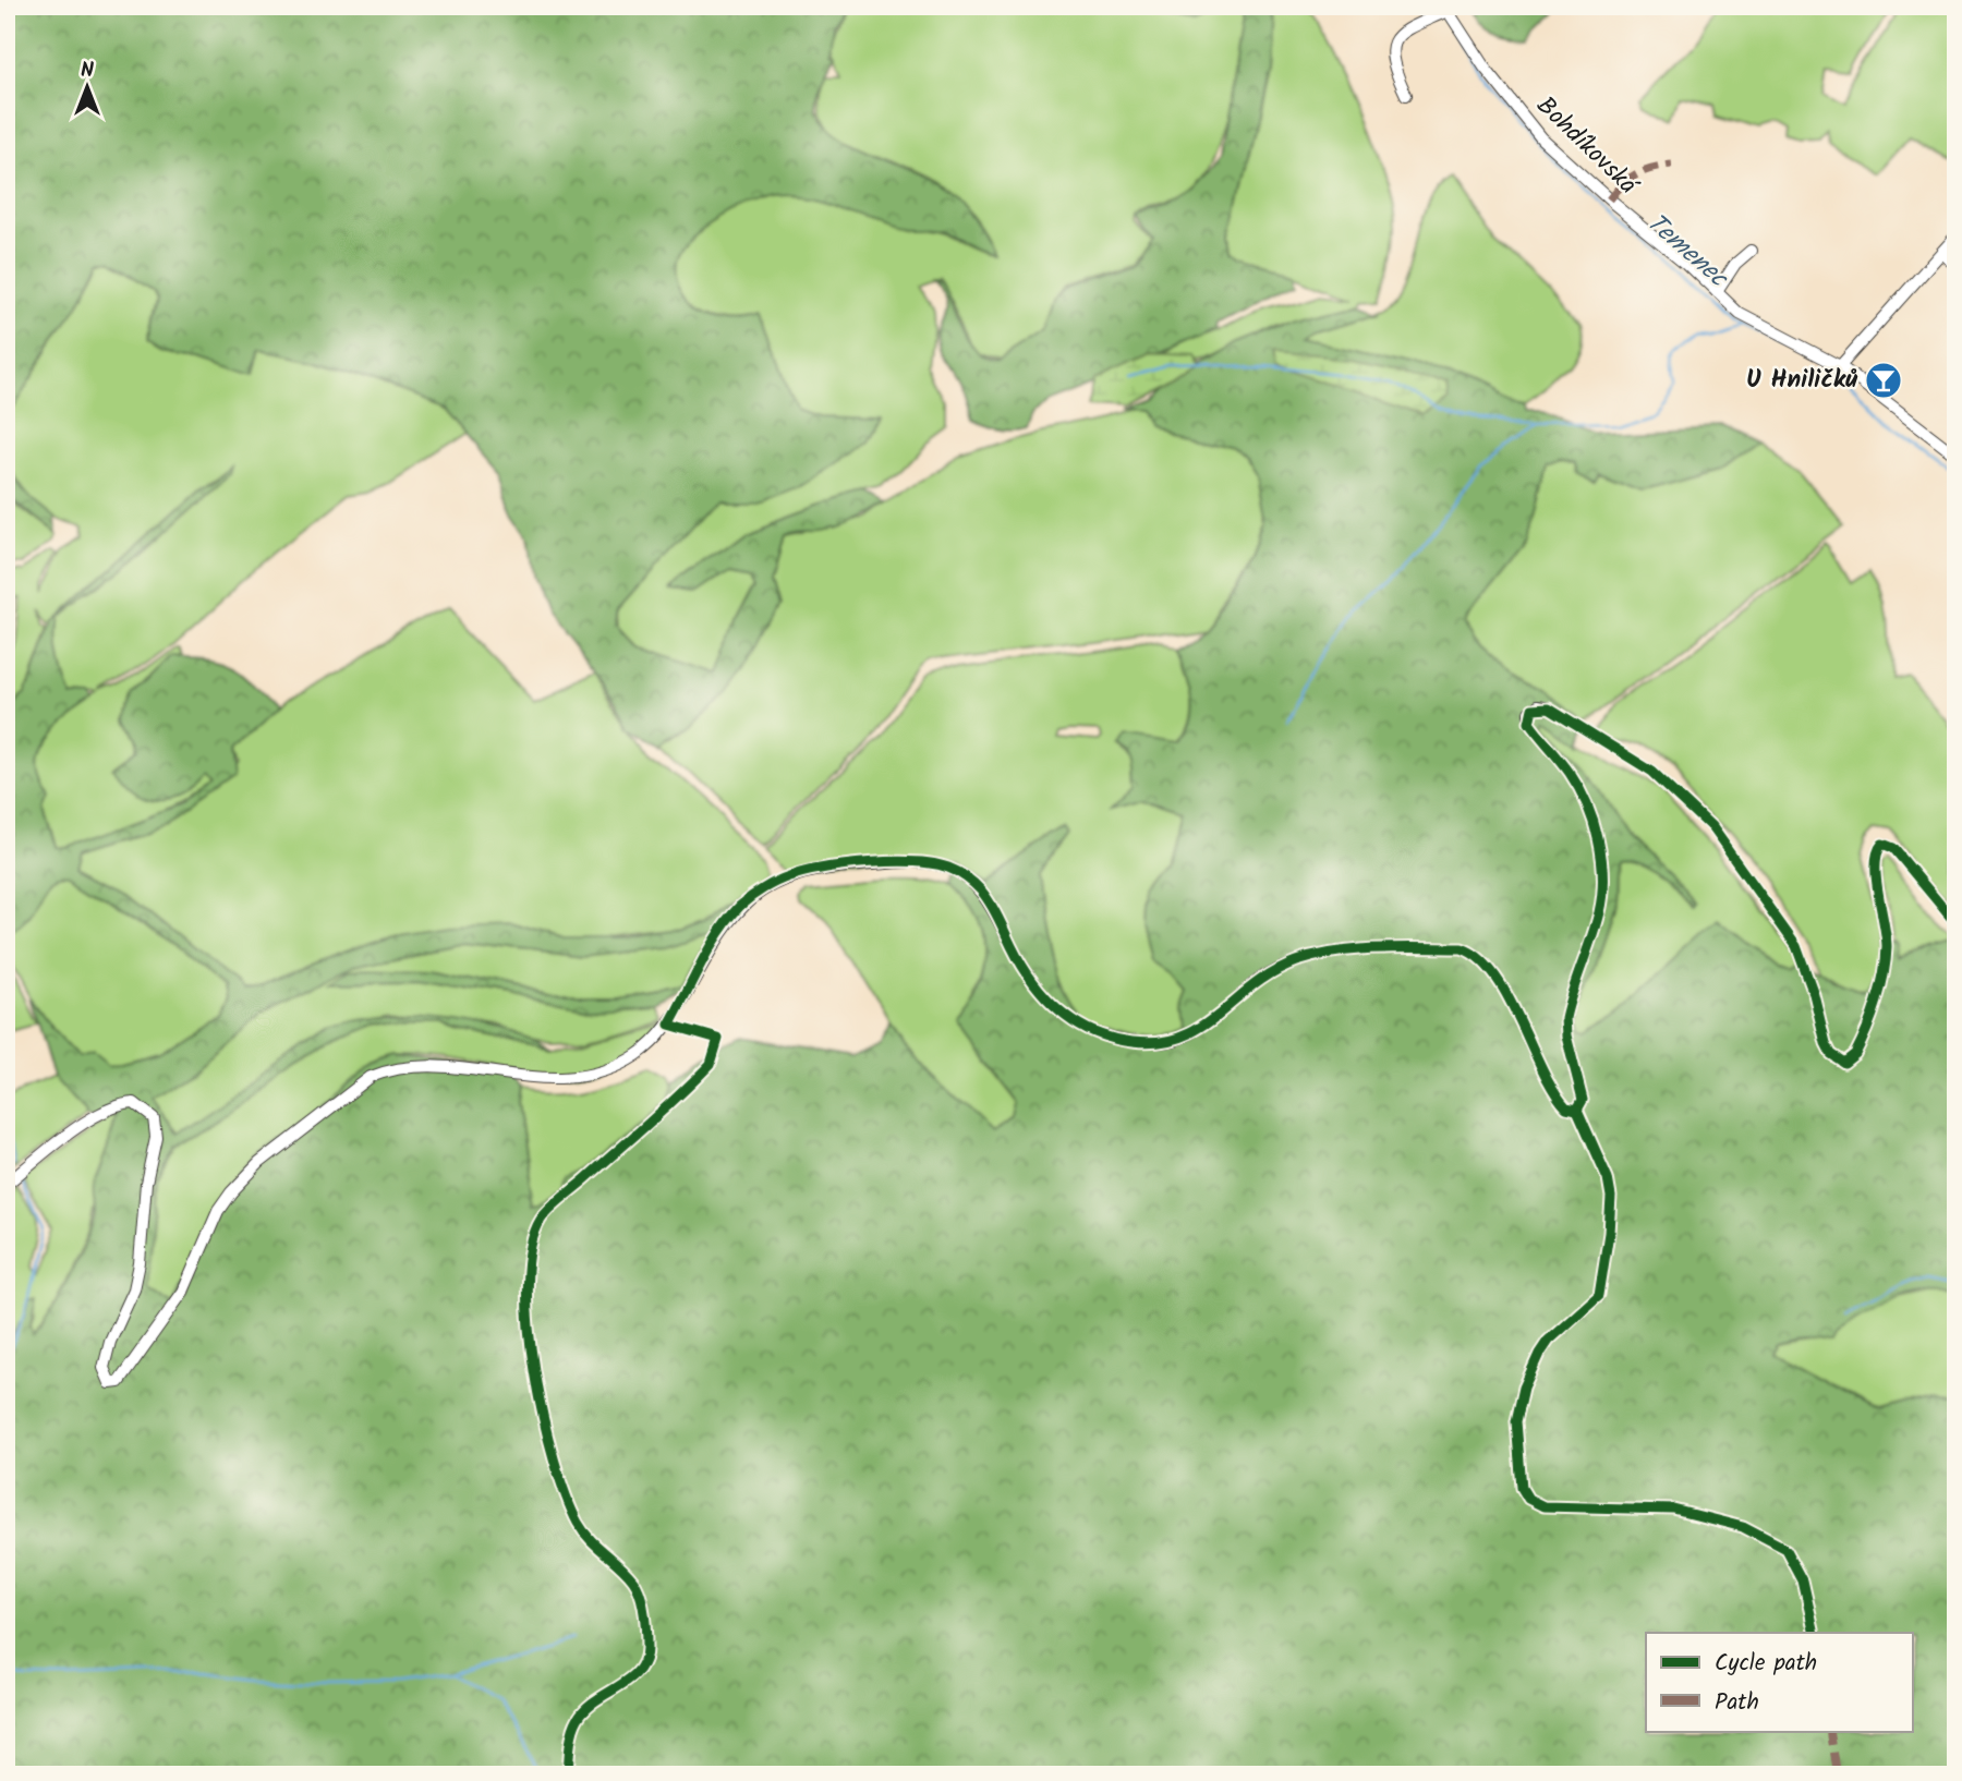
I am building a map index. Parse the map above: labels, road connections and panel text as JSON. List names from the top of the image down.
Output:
{
  "streets": {
    "street": ["Bohdíkovská"]
  },
  "water": ["Temenec"],
  "places": {
    "bar": ["U Hniličků"]
  },
  "legend": ["Cycle path", "Path"],
  "north": "top"
}
